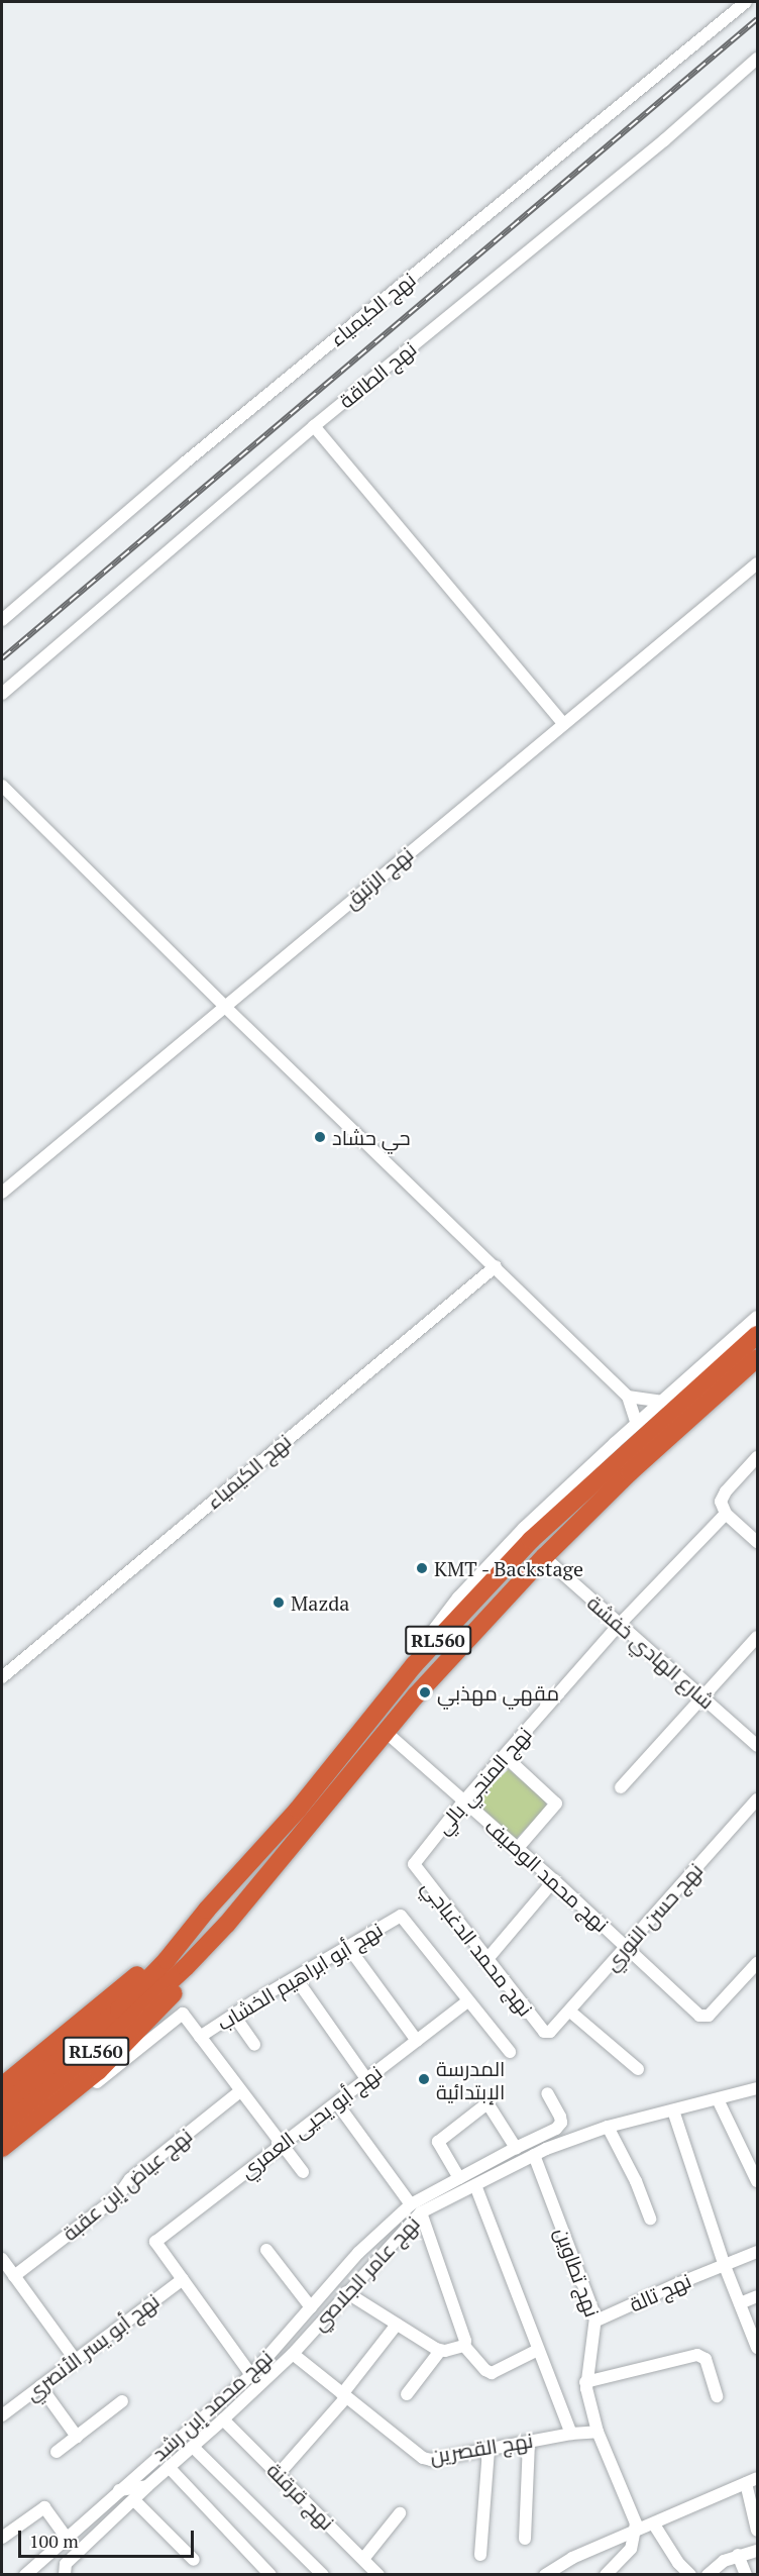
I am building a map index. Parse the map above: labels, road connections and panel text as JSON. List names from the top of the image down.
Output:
{
  "streets": {
    "highway": ["RL560"],
    "street": [
      "نهج الكيمياء",
      "نهج الطاقة",
      "نهج الزئبق",
      "شارع الهادي خفشة",
      "نهج المنجي بالي",
      "نهج محمد الوصيف",
      "نهج حسن النوري",
      "نهج محمد الدغباجي",
      "نهج أبو ابراهيم الخشاب",
      "نهج أبو يحيى العمري",
      "نهج عياض إبن عقبة",
      "نهج تطاوين",
      "نهج عامر الجلاصي",
      "نهج تالة",
      "نهج أبو يسر الأنصري",
      "نهج محمد إبن رشد",
      "نهج القصرين",
      "نهج قرقنة"
    ]
  },
  "crossings": [
    ["RL560", "شارع الهادي خفشة"],
    ["RL560", "نهج محمد الوصيف"],
    ["شارع الهادي خفشة", "نهج المنجي بالي"],
    ["نهج المنجي بالي", "نهج محمد الوصيف"],
    ["نهج المنجي بالي", "نهج محمد الدغباجي"],
    ["نهج محمد الوصيف", "نهج حسن النوري"],
    ["نهج حسن النوري", "نهج محمد الدغباجي"],
    ["نهج أبو ابراهيم الخشاب", "نهج أبو يحيى العمري"],
    ["نهج أبو يحيى العمري", "نهج أبو يسر الأنصري"],
    ["نهج تطاوين", "نهج عامر الجلاصي"],
    ["نهج تطاوين", "نهج تالة"],
    ["نهج تطاوين", "نهج القصرين"],
    ["نهج عامر الجلاصي", "نهج محمد إبن رشد"],
    ["نهج عامر الجلاصي", "نهج القصرين"],
    ["نهج عامر الجلاصي", "نهج قرقنة"]
  ],
  "places": [
    "حي حشاد",
    "KMT - Backstage",
    "Mazda",
    "مقهي مهذبي",
    "المدرسة الإبتدائية"
  ],
  "scale_bar": "100 m"
}
